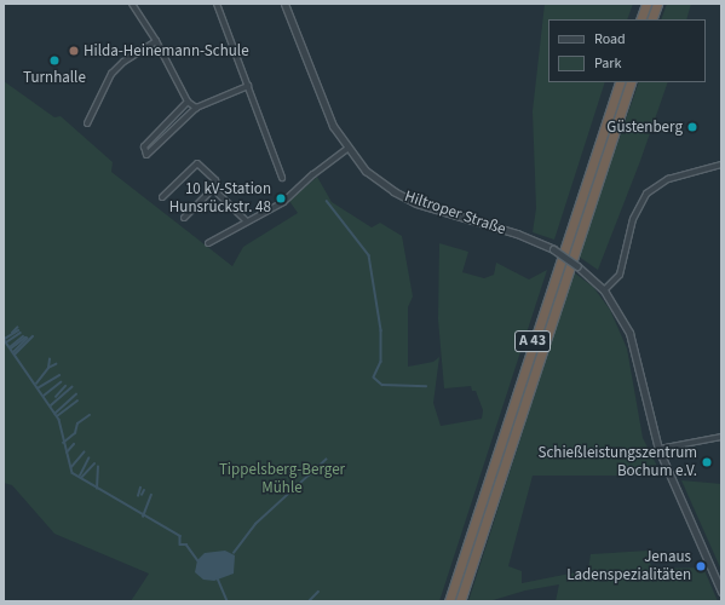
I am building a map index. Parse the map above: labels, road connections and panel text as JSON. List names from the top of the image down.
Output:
{
  "streets": {
    "highway": ["A 43"],
    "street": ["Hiltroper Straße"]
  },
  "parks": ["Tippelsberg-Berger Mühle"],
  "places": [
    "Hilda-Heinemann-Schule",
    "Turnhalle",
    "Güstenberg",
    "10 kV-Station Hunsrückstr. 48",
    "Schießleistungszentrum Bochum e.V.",
    "Jenaus Ladenspezialitäten"
  ],
  "legend": ["Road", "Park"]
}
